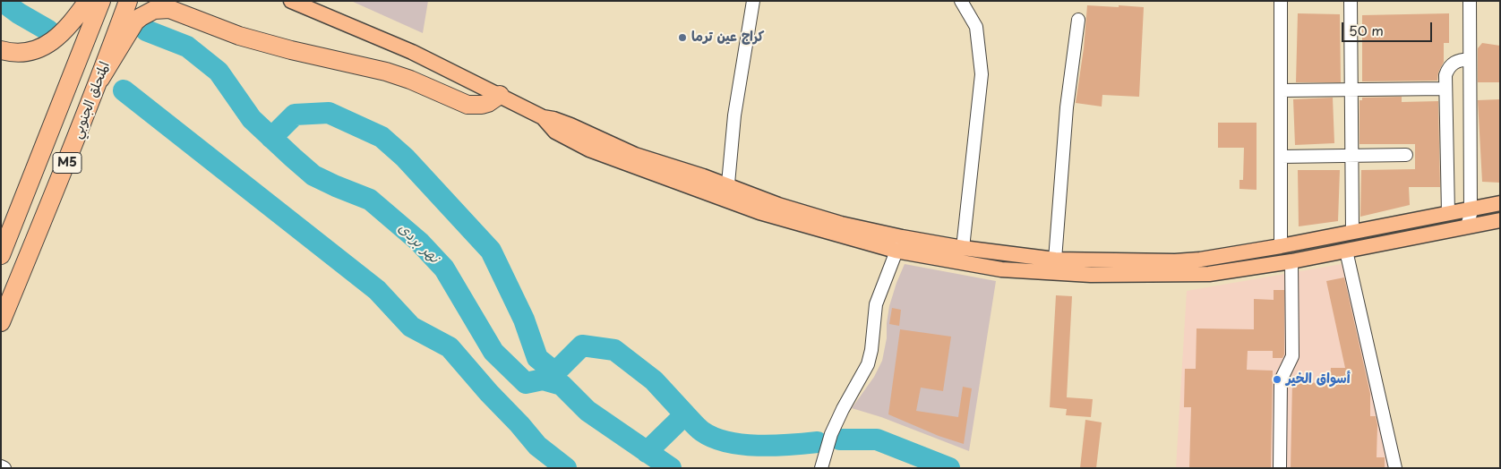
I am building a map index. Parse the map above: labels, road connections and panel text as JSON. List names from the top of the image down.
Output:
{
  "streets": {
    "highway": ["المتحلق الجنوبي", "M5"]
  },
  "water": ["نهر بردى"],
  "places": ["كراج عين ترما", "أسواق الخير"],
  "scale_bar": "50 m"
}
